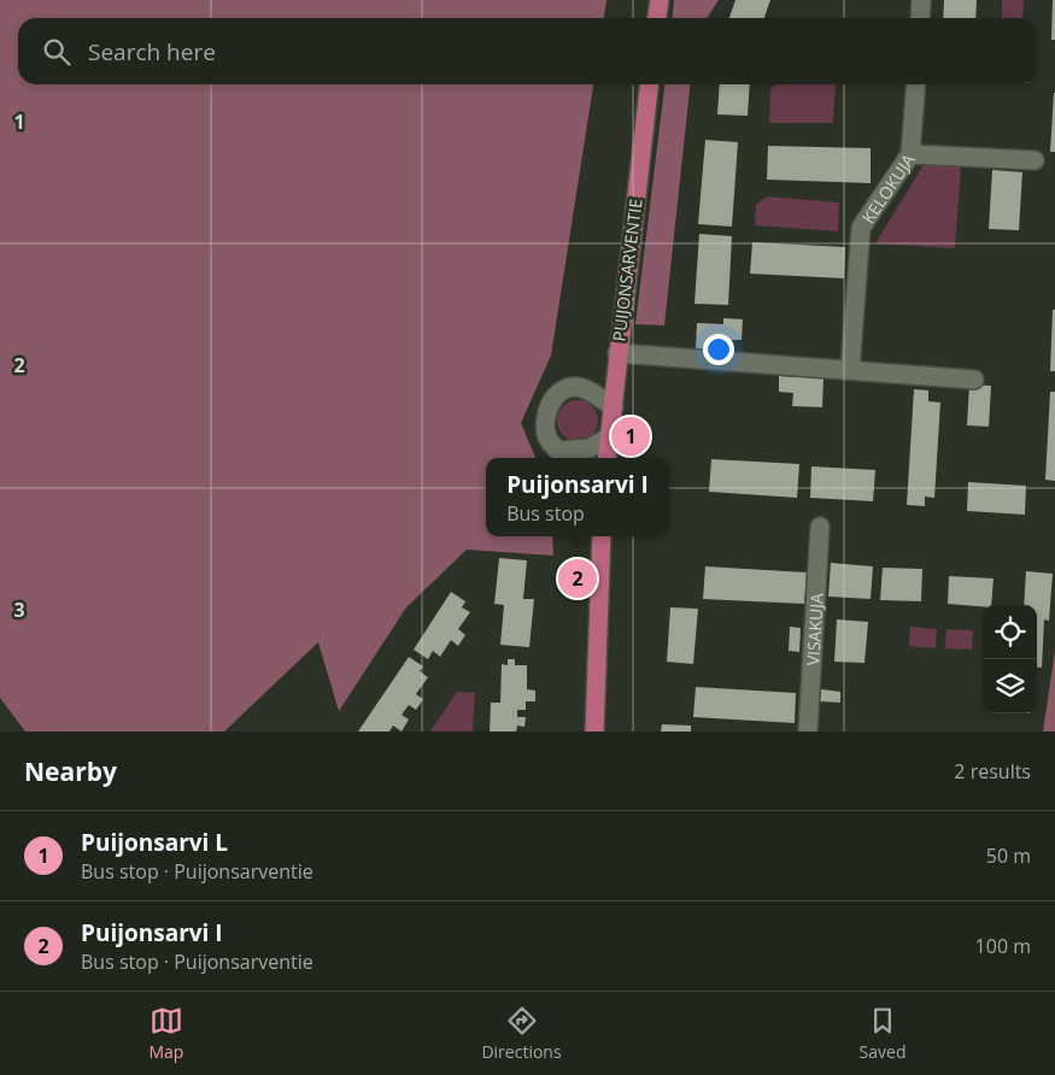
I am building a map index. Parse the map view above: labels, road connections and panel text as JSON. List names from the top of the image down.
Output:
{
  "streets": {
    "main road": ["PUIJONSARVENTIE"],
    "street": ["KELOKUJA", "VISAKUJA"]
  },
  "page": {
    "search": "Search here",
    "pins": ["1", "2"],
    "popup": ["Puijonsarvi I", "Bus stop"],
    "heading": ["Nearby", "2 results"],
    "list": [
      {
        "mark": "1",
        "name": "Puijonsarvi L",
        "note": "Bus stop · Puijonsarventie",
        "value": "50 m"
      },
      {
        "mark": "2",
        "name": "Puijonsarvi I",
        "note": "Bus stop · Puijonsarventie",
        "value": "100 m"
      }
    ],
    "nav": ["Map", "Directions", "Saved"]
  },
  "grid": {
    "rows": ["1", "2", "3"]
  }
}
